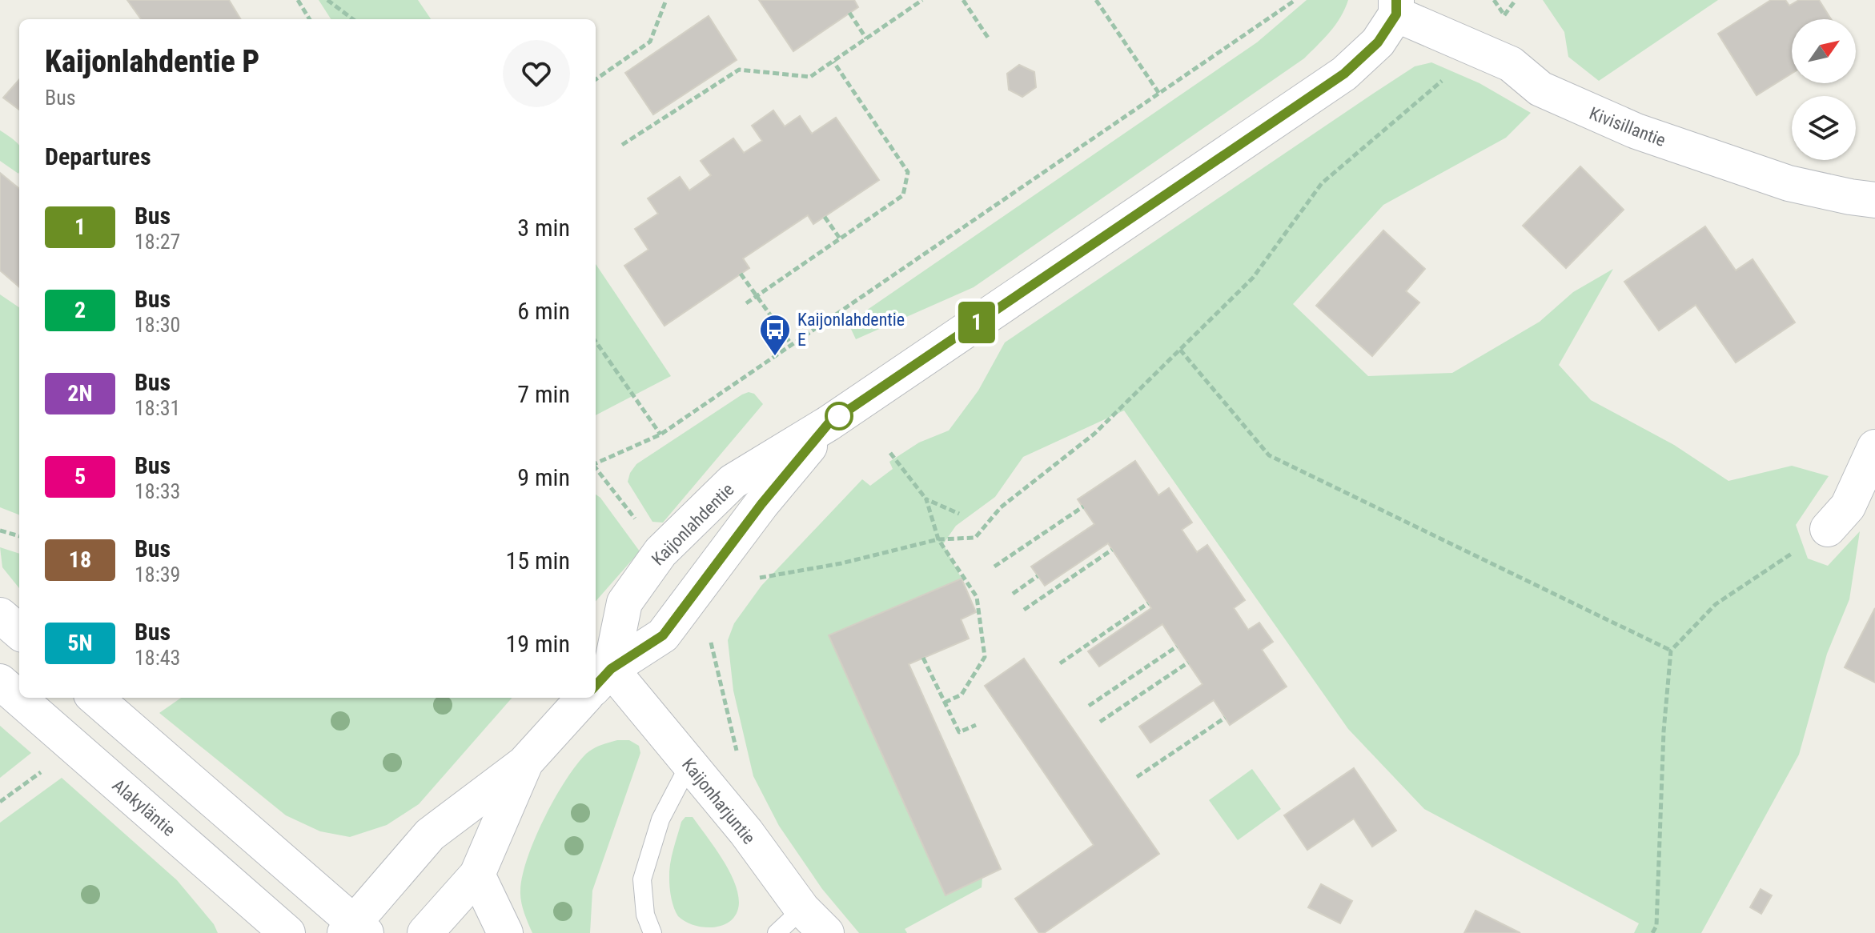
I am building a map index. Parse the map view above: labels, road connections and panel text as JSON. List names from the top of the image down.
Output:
{
  "streets": {
    "street": [
      "Kivisillantie",
      "Kaijonlahdentie",
      "Kaijonharjuntie",
      "Alakyläntie"
    ]
  },
  "crossings": [
    ["Kivisillantie", "Kaijonlahdentie"],
    ["Kaijonlahdentie", "Kaijonharjuntie"]
  ],
  "places": {
    "bus stop": ["Kaijonlahdentie E"]
  },
  "lines": ["bus line 1"],
  "north": "top right",
  "page": {
    "on_map": "1",
    "heading": [
      ["Kaijonlahdentie P", "Bus"],
      "Departures"
    ],
    "list": [
      {
        "mark": "1",
        "name": "Bus",
        "note": "18:27",
        "value": "3 min"
      },
      {
        "mark": "2",
        "name": "Bus",
        "note": "18:30",
        "value": "6 min"
      },
      {
        "mark": "2N",
        "name": "Bus",
        "note": "18:31",
        "value": "7 min"
      },
      {
        "mark": "5",
        "name": "Bus",
        "note": "18:33",
        "value": "9 min"
      },
      {
        "mark": "18",
        "name": "Bus",
        "note": "18:39",
        "value": "15 min"
      },
      {
        "mark": "5N",
        "name": "Bus",
        "note": "18:43",
        "value": "19 min"
      }
    ]
  }
}
